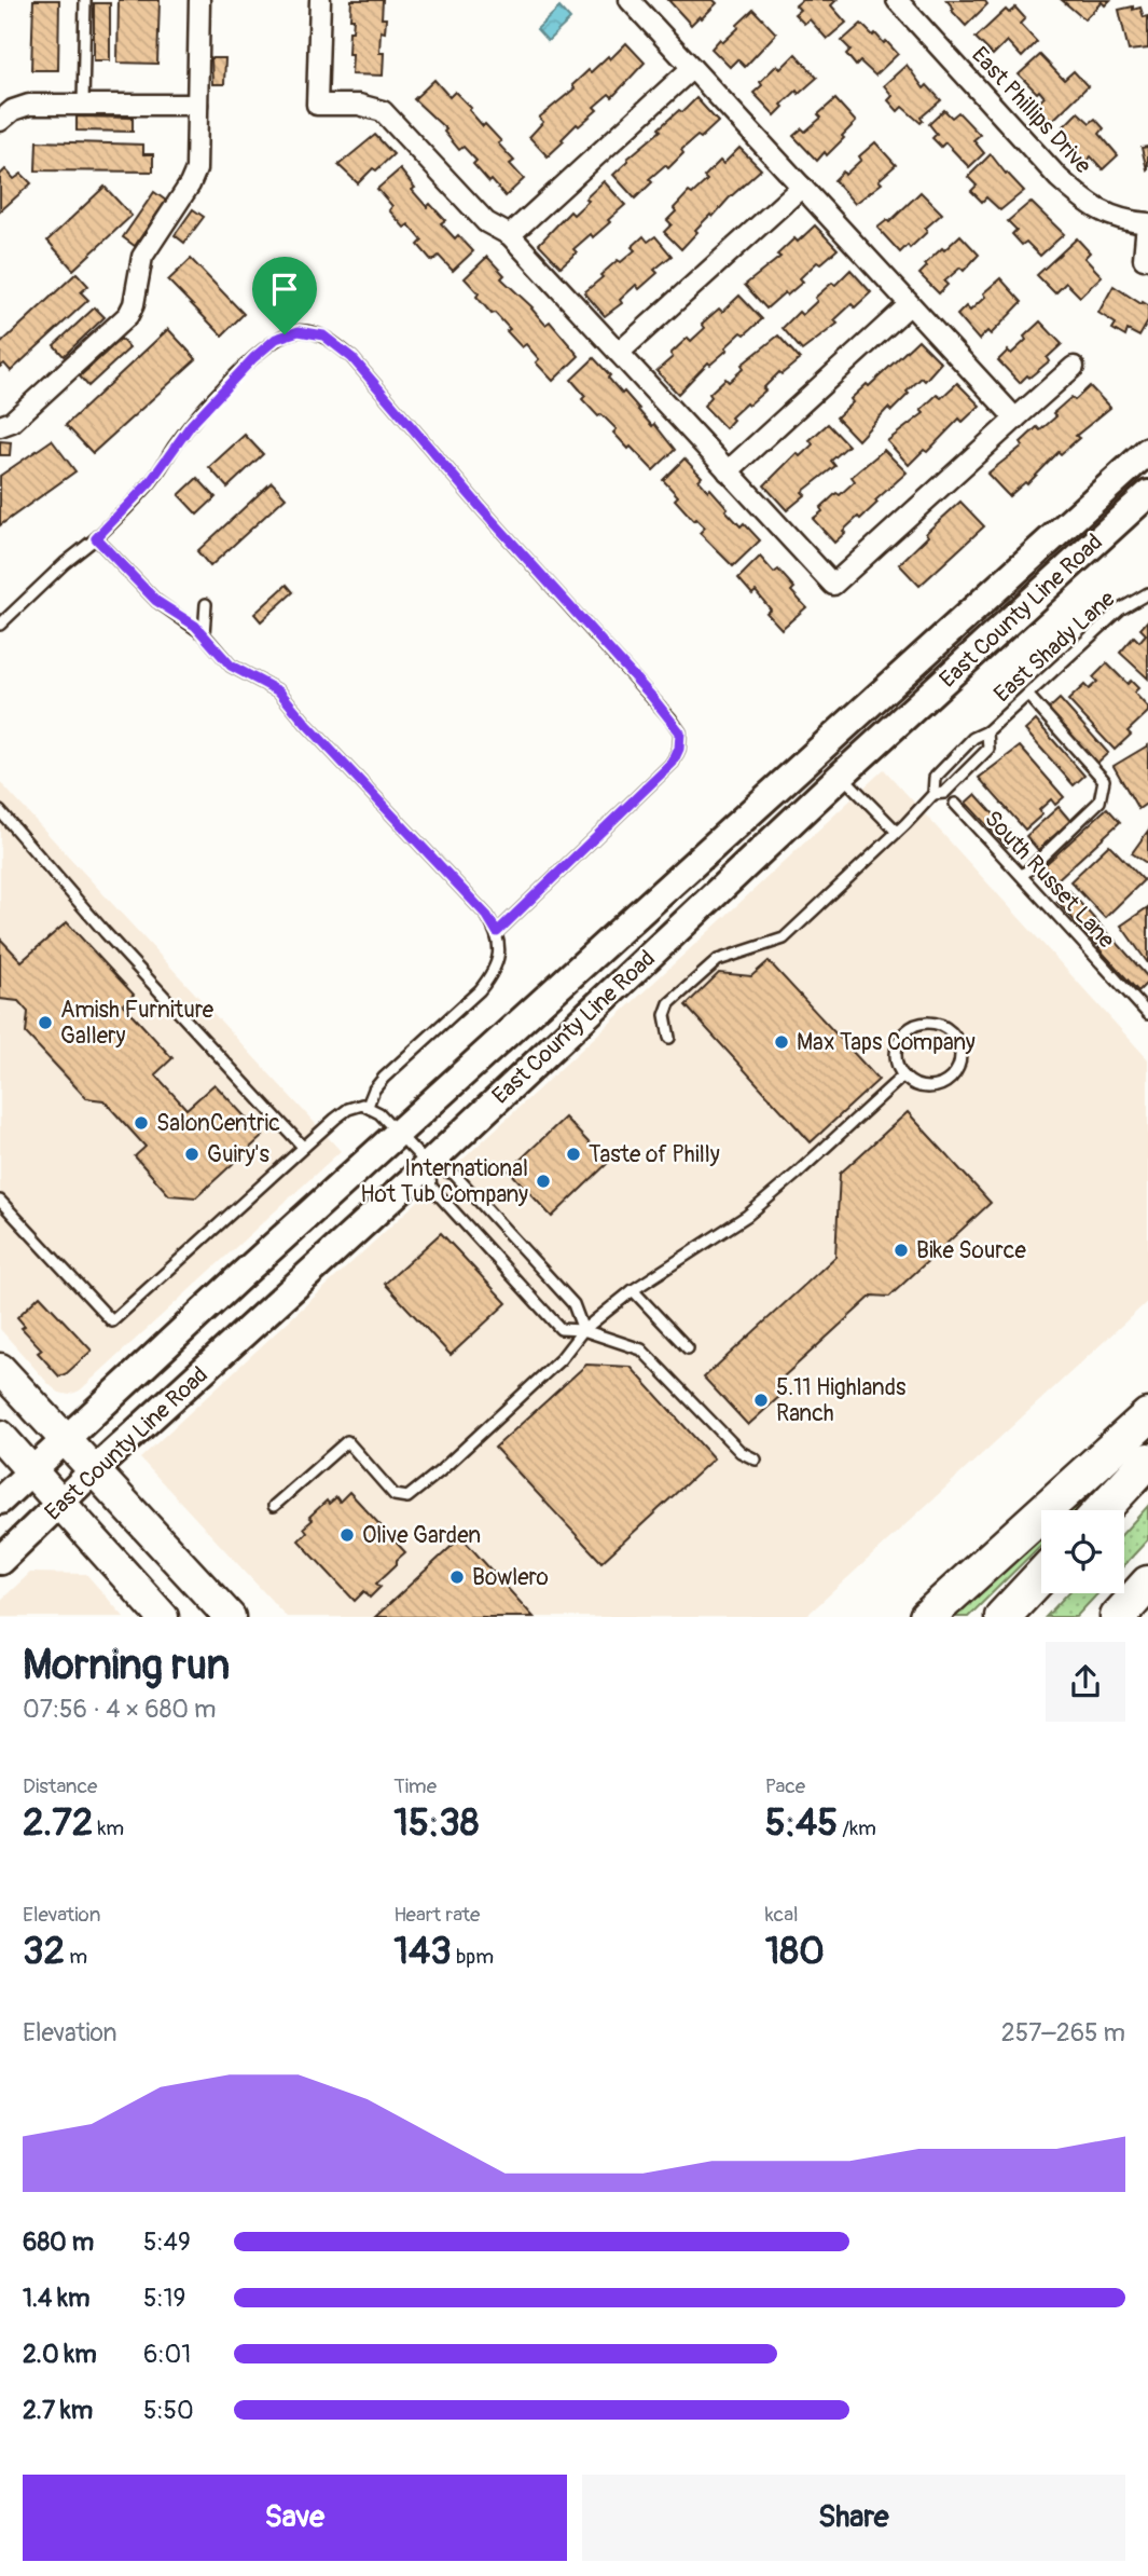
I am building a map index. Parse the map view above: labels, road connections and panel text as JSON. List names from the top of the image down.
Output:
{
  "streets": {
    "main road": ["East County Line Road"],
    "street": ["East Phillips Drive"],
    "lane": ["East Shady Lane", "South Russet Lane"]
  },
  "places": [
    "Amish Furniture Gallery",
    "Max Taps Company",
    "SalonCentric",
    "Guiry's",
    "Taste of Philly",
    "International Hot Tub Company",
    "Bike Source",
    "5.11 Highlands Ranch",
    "Olive Garden",
    "Bowlero"
  ],
  "page": {
    "heading": ["Morning run", "07:56 · 4 × 680 m"],
    "stats": [
      ["Distance", "2.72 km"],
      ["Time", "15:38"],
      ["Pace", "5:45 /km"],
      ["Elevation", "32 m"],
      ["Heart rate", "143 bpm"],
      ["kcal", "180"]
    ],
    "chart": ["Elevation", "257–265 m"],
    "list": [
      {
        "name": "680 m",
        "note": "5:49"
      },
      {
        "name": "1.4 km",
        "note": "5:19"
      },
      {
        "name": "2.0 km",
        "note": "6:01"
      },
      {
        "name": "2.7 km",
        "note": "5:50"
      }
    ],
    "buttons": ["Save", "Share"]
  }
}
